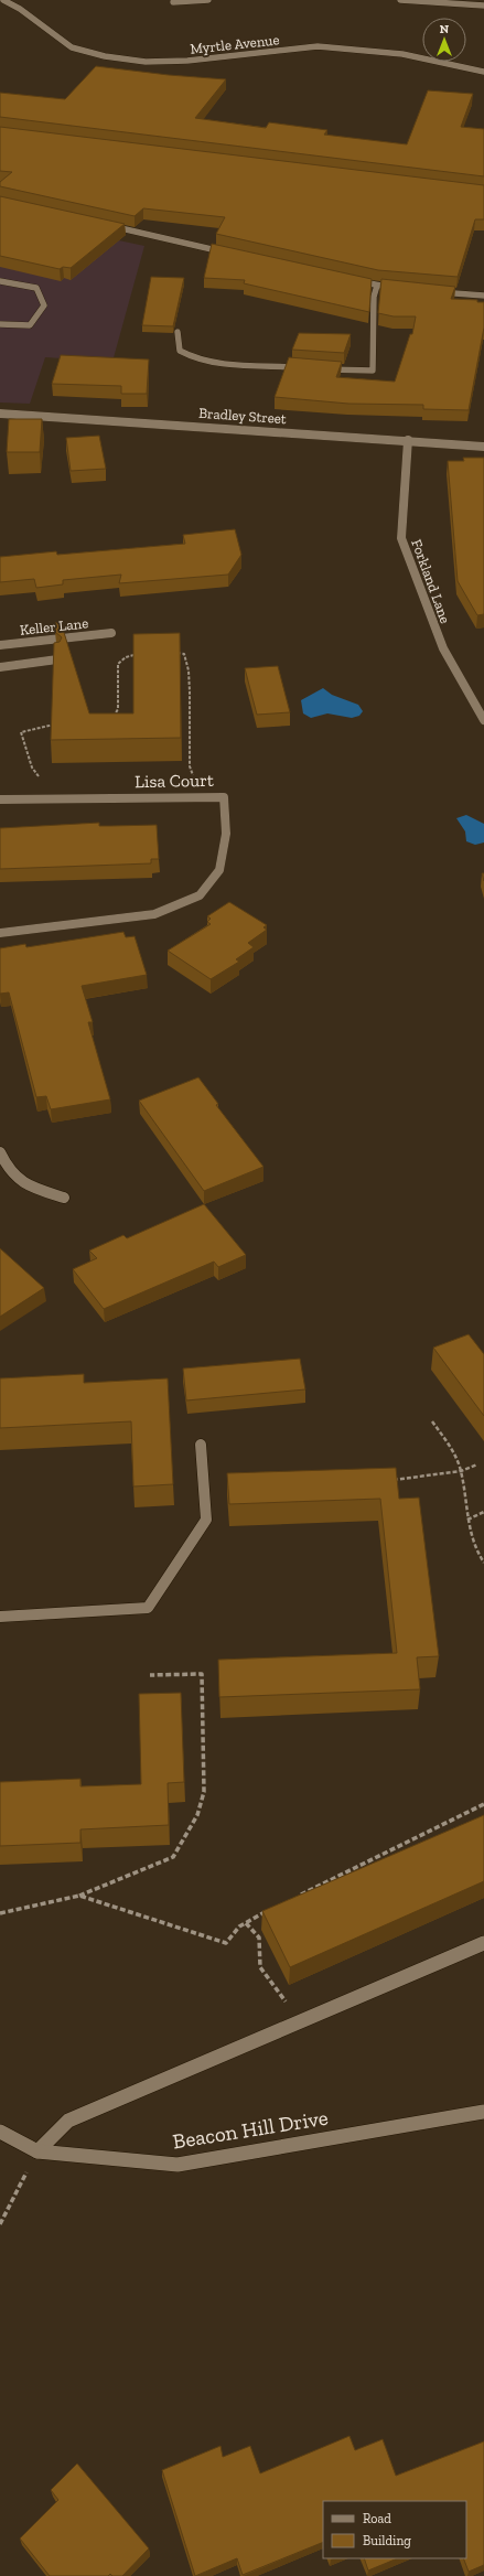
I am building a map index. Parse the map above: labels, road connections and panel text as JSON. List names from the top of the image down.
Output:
{
  "streets": {
    "street": [
      "Myrtle Avenue",
      "Bradley Street",
      "Forkland Lane",
      "Keller Lane",
      "Lisa Court",
      "Beacon Hill Drive"
    ]
  },
  "crossings": [
    ["Bradley Street", "Forkland Lane"]
  ],
  "legend": ["Road", "Building"],
  "north": "top"
}
